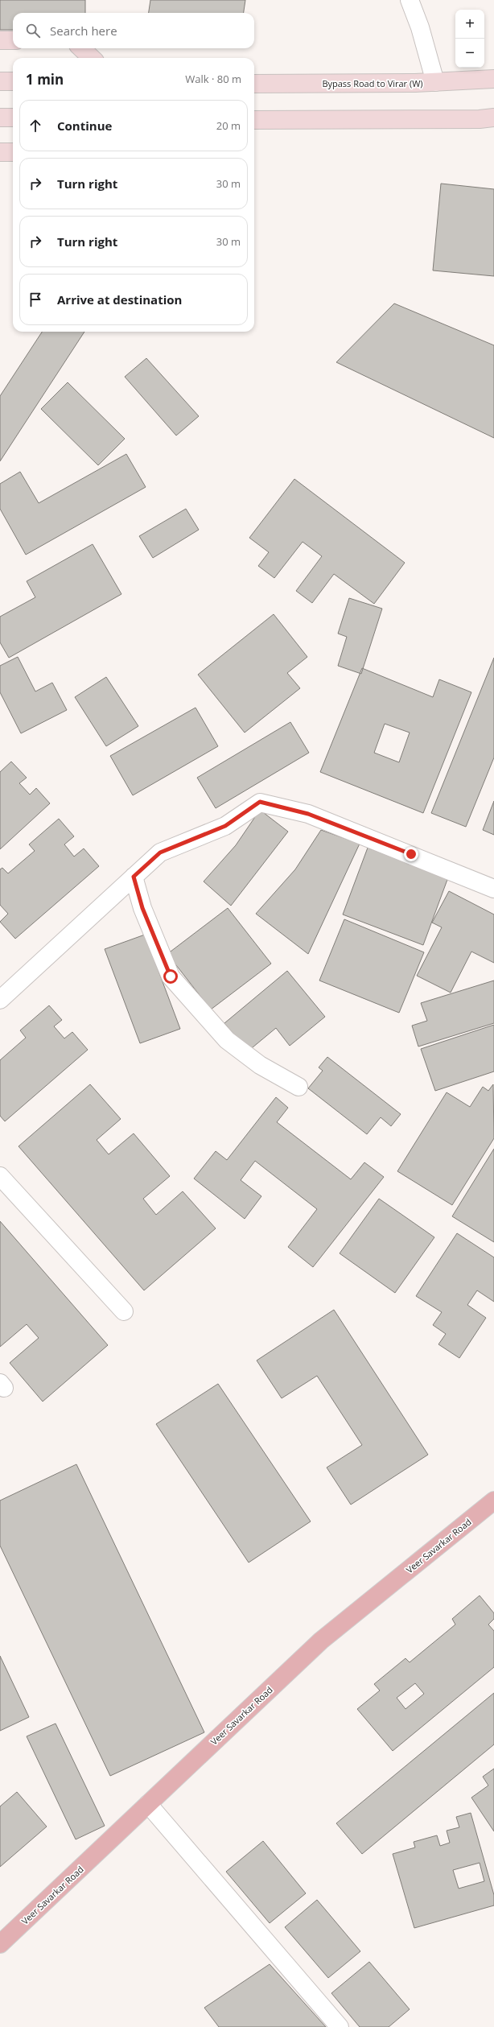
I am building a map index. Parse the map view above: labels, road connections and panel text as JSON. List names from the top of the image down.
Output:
{
  "streets": {
    "main road": ["Bypass Road to Virar (W)", "Veer Savarkar Road"]
  },
  "page": {
    "map_buttons": ["+", "−"],
    "search": "Search here",
    "heading": ["1 min", "Walk · 80 m"],
    "list": [
      ["Continue", "20 m"],
      ["Turn right", "30 m"],
      ["Turn right", "30 m"],
      "Arrive at destination"
    ]
  }
}
